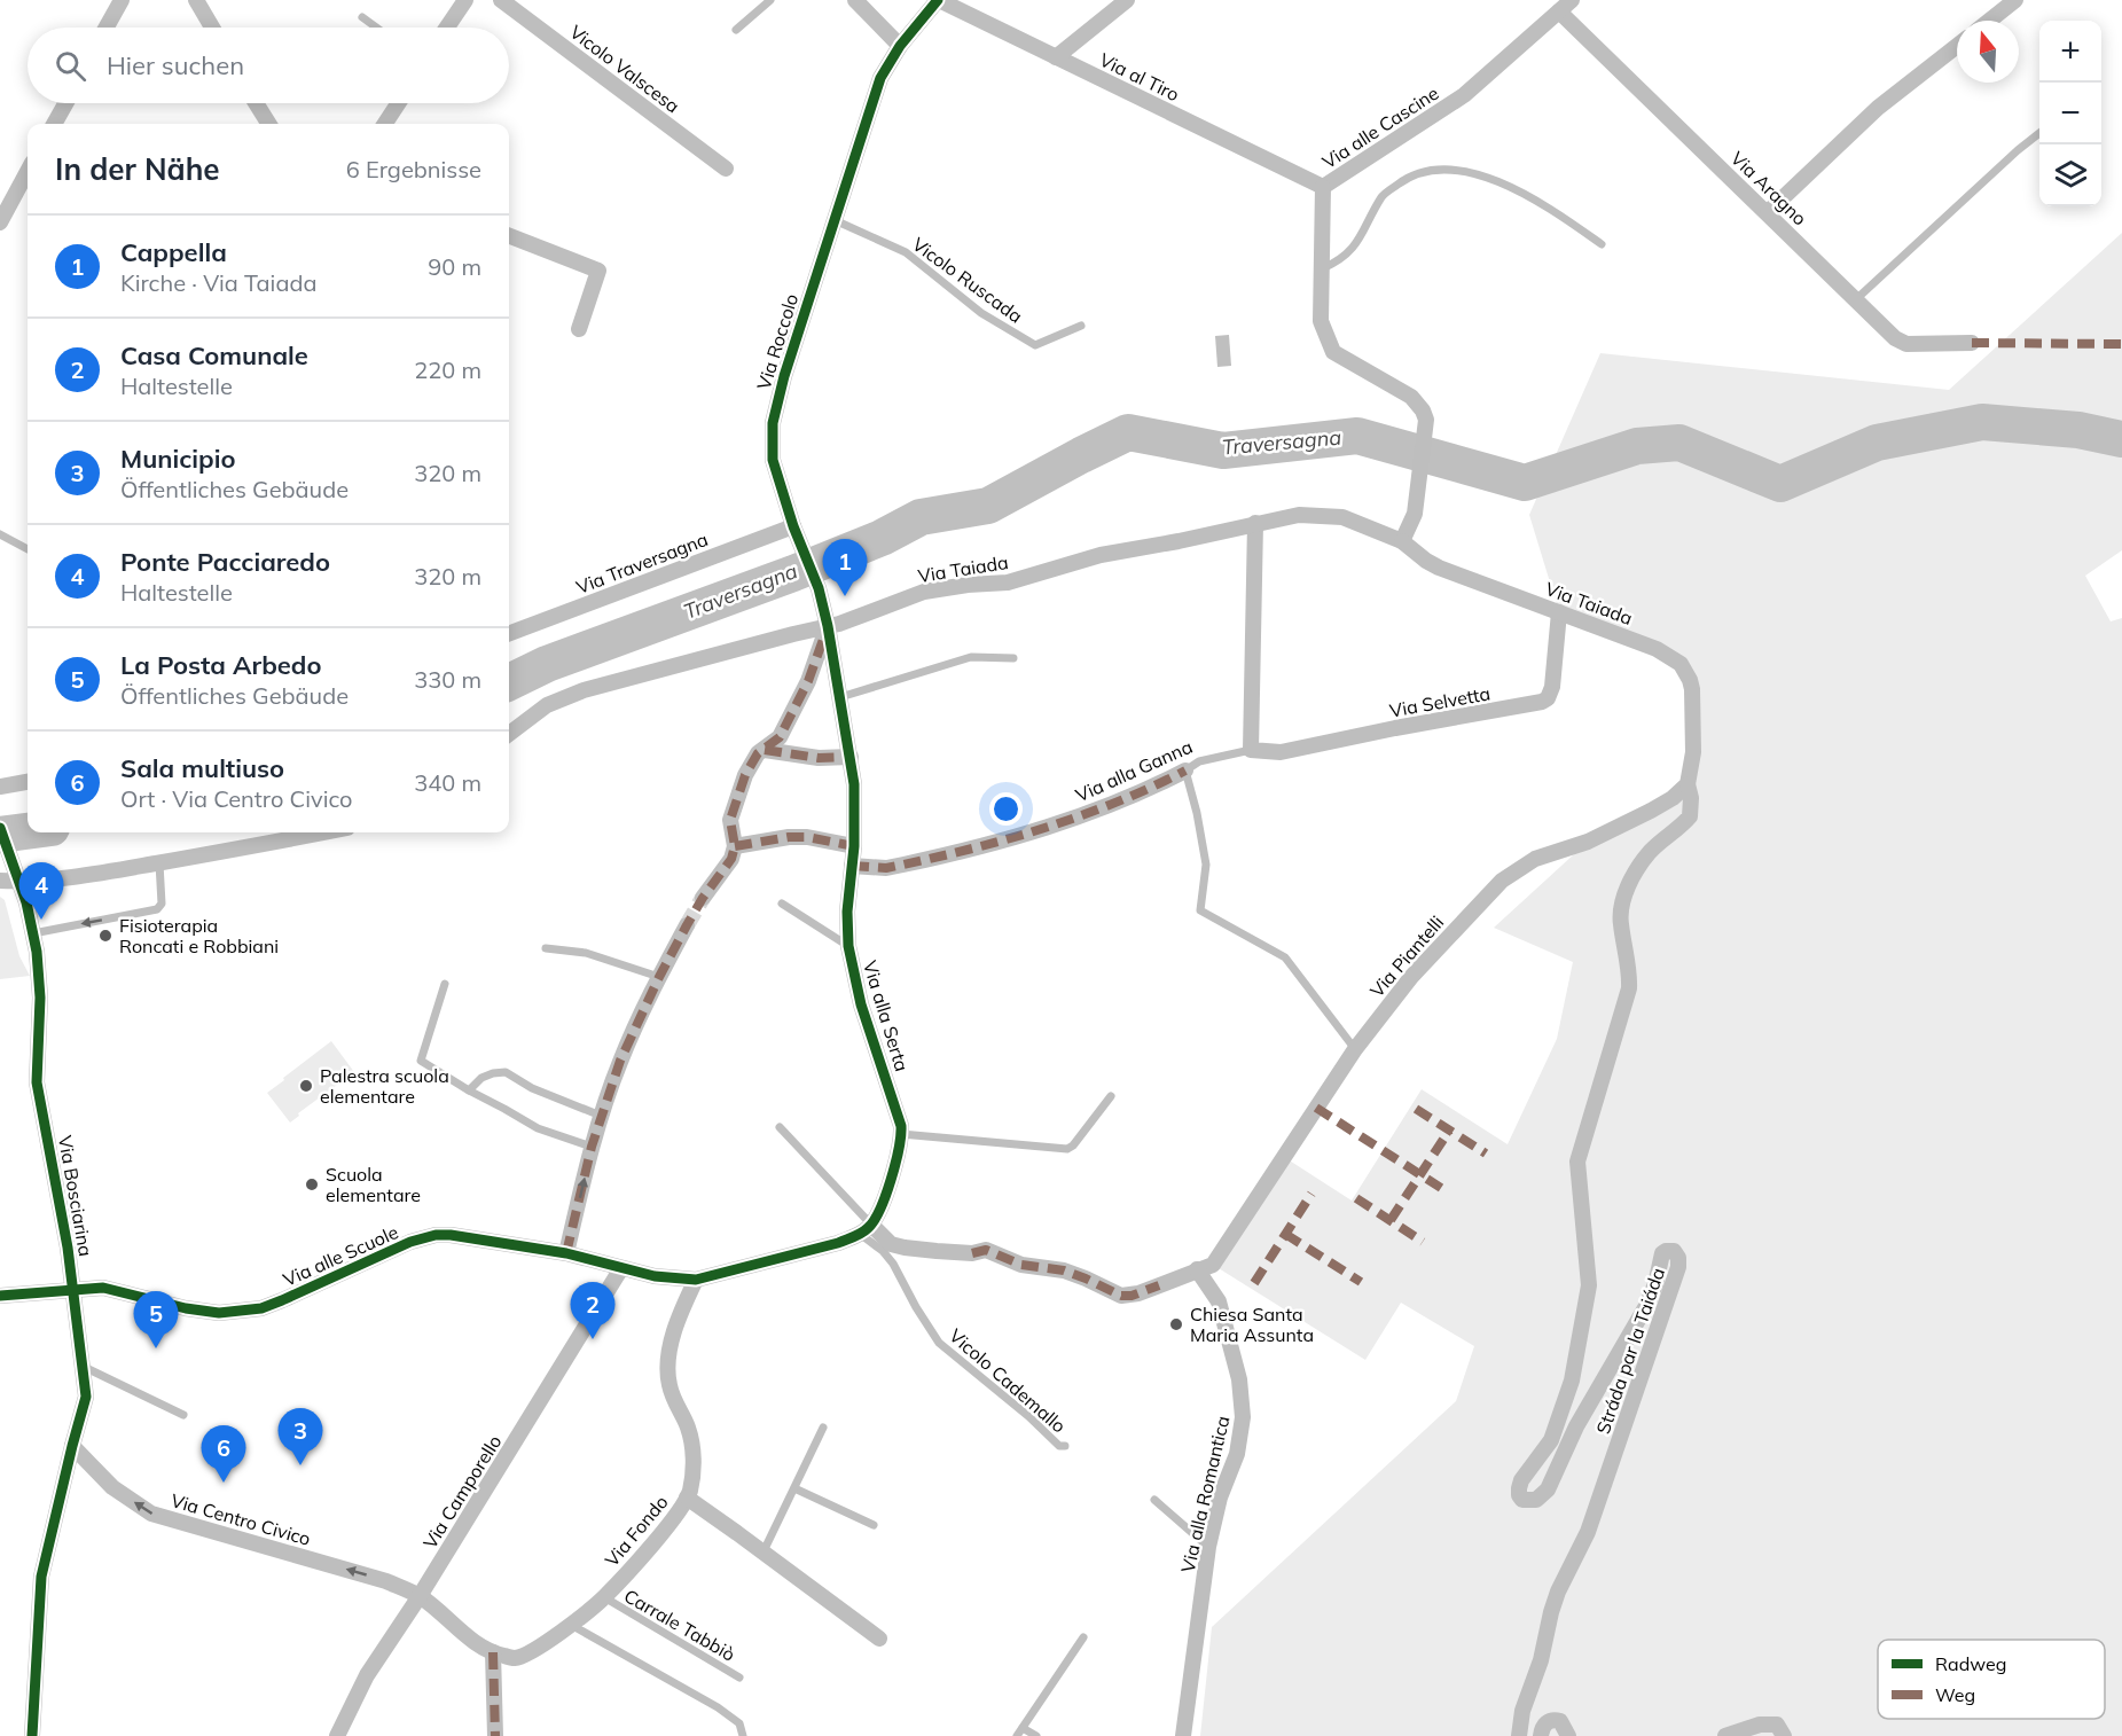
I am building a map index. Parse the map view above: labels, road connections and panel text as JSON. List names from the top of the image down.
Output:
{
  "streets": {
    "street": [
      "Vicolo Valscesa",
      "Via al Tiro",
      "Via alle Cascine",
      "Via Aragno",
      "Via Roccolo",
      "Via Traversagna",
      "Via Taiada",
      "Via Selvetta",
      "Via alla Ganna",
      "Via Piantelli",
      "Via alla Serta",
      "Via Bosciarina",
      "Via alle Scuole",
      "Stráda par la Taiáda",
      "Via Camporello",
      "Via alla Romantica",
      "Via Centro Civico",
      "Via Fondo"
    ],
    "lane": ["Vicolo Ruscada", "Vicolo Cademallo", "Carrale Tabbiò"]
  },
  "crossings": [
    ["Via al Tiro", "Via alle Cascine"],
    ["Via al Tiro", "Via Roccolo"],
    ["Via alle Cascine", "Via Aragno"],
    ["Via alle Cascine", "Via Taiada"],
    ["Vicolo Ruscada", "Via Roccolo"],
    ["Via Roccolo", "Via Traversagna"],
    ["Via Roccolo", "Via Taiada"],
    ["Via Roccolo", "Via alla Serta"],
    ["Via Taiada", "Via Selvetta"],
    ["Via Taiada", "Via Piantelli"],
    ["Via Taiada", "Via alla Serta"],
    ["Via Taiada", "Stráda par la Taiáda"],
    ["Via Selvetta", "Via alla Ganna"],
    ["Via alla Ganna", "Via alla Serta"],
    ["Via Piantelli", "Stráda par la Taiáda"],
    ["Via Piantelli", "Via alla Romantica"],
    ["Via alla Serta", "Vicolo Cademallo"],
    ["Via Bosciarina", "Via alle Scuole"],
    ["Via Bosciarina", "Via Centro Civico"],
    ["Via alle Scuole", "Via Camporello"],
    ["Via alle Scuole", "Via Fondo"],
    ["Via Camporello", "Via Centro Civico"],
    ["Via Fondo", "Carrale Tabbiò"]
  ],
  "one_way": ["Via Centro Civico"],
  "water": ["Traversagna"],
  "places": [
    "Fisioterapia Roncati e Robbiani",
    "Palestra scuola elementare",
    "Scuola elementare",
    "Chiesa Santa Maria Assunta"
  ],
  "legend": ["Radweg", "Weg"],
  "north": "top",
  "page": {
    "map_buttons": ["+", "−"],
    "search": "Hier suchen",
    "heading": ["In der Nähe", "6 Ergebnisse"],
    "list": [
      {
        "mark": "1",
        "name": "Cappella",
        "note": "Kirche · Via Taiada",
        "value": "90 m"
      },
      {
        "mark": "2",
        "name": "Casa Comunale",
        "note": "Haltestelle",
        "value": "220 m"
      },
      {
        "mark": "3",
        "name": "Municipio",
        "note": "Öffentliches Gebäude",
        "value": "320 m"
      },
      {
        "mark": "4",
        "name": "Ponte Pacciaredo",
        "note": "Haltestelle",
        "value": "320 m"
      },
      {
        "mark": "5",
        "name": "La Posta Arbedo",
        "note": "Öffentliches Gebäude",
        "value": "330 m"
      },
      {
        "mark": "6",
        "name": "Sala multiuso",
        "note": "Ort · Via Centro Civico",
        "value": "340 m"
      }
    ],
    "pins": [
      "1",
      "4",
      "2",
      "5",
      "3",
      "6"
    ]
  }
}
